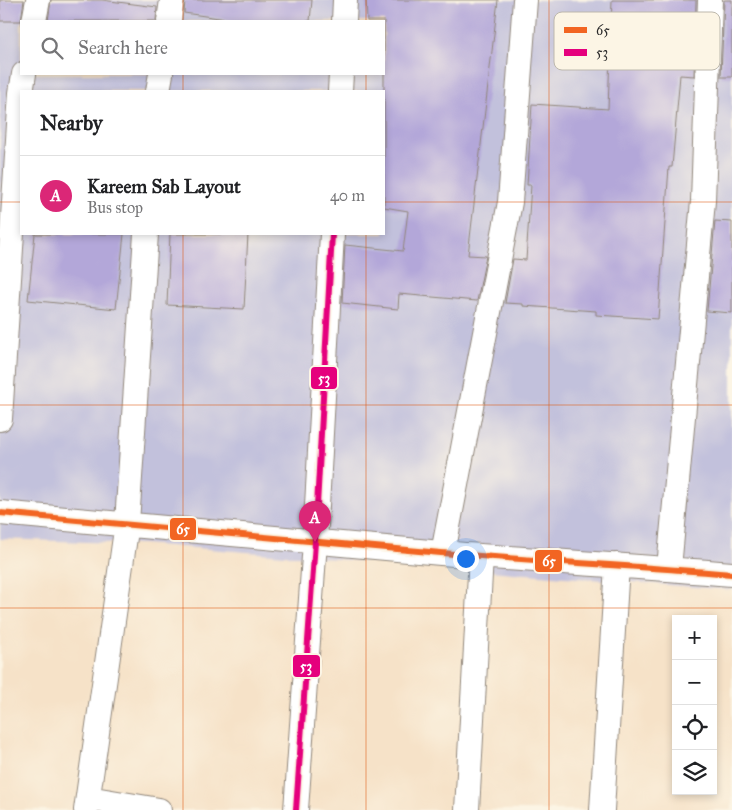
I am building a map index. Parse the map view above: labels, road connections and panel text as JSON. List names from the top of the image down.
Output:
{
  "lines": ["transit line 53", "transit line 65"],
  "legend": ["65", "53"],
  "page": {
    "search": "Search here",
    "heading": "Nearby",
    "list": [
      {
        "mark": "A",
        "name": "Kareem Sab Layout",
        "note": "Bus stop",
        "value": "40 m"
      }
    ],
    "pins": "A",
    "map_buttons": ["+", "−"]
  }
}
